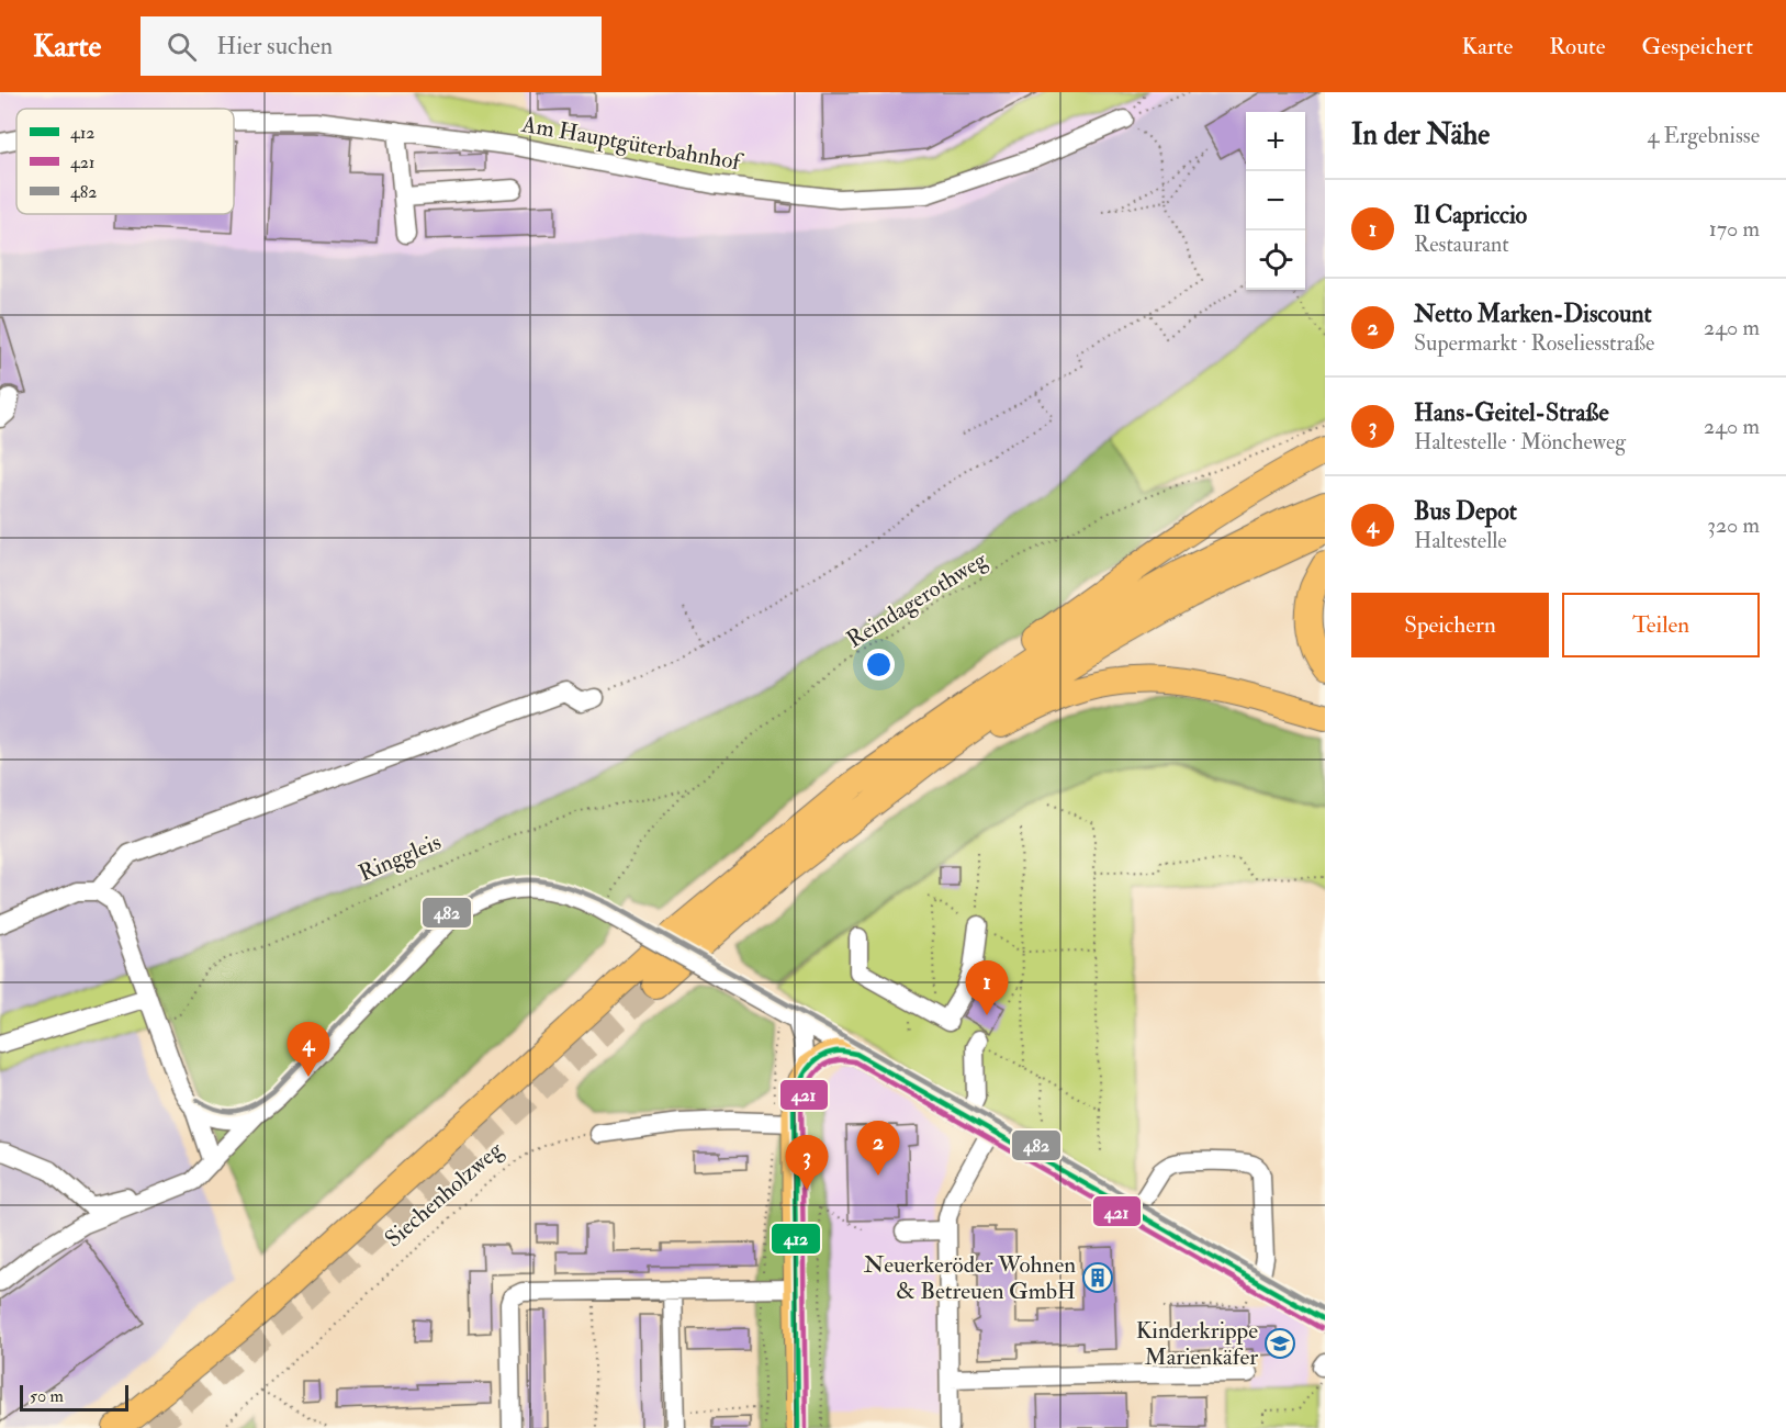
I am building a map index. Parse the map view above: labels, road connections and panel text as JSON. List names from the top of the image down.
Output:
{
  "streets": {
    "street": ["Am Hauptgüterbahnhof"],
    "path": ["Reindagerothweg", "Ringgleis", "Siechenholzweg"]
  },
  "crossings": [
    ["Reindagerothweg", "Ringgleis"]
  ],
  "places": {
    "building": ["Neuerkeröder Wohnen & Betreuen GmbH"],
    "school or university": ["Kinderkrippe Marienkäfer"]
  },
  "lines": ["transit line 482", "transit line 412", "transit line 421"],
  "legend": ["412", "421", "482"],
  "scale_bar": "50 m",
  "page": {
    "header": "Karte",
    "search": "Hier suchen",
    "nav": ["Karte", "Route", "Gespeichert"],
    "heading": ["In der Nähe", "4 Ergebnisse"],
    "map_buttons": ["+", "−"],
    "list": [
      {
        "mark": "1",
        "name": "Il Capriccio",
        "note": "Restaurant",
        "value": "170 m"
      },
      {
        "mark": "2",
        "name": "Netto Marken-Discount",
        "note": "Supermarkt · Roseliesstraße",
        "value": "240 m"
      },
      {
        "mark": "3",
        "name": "Hans-Geitel-Straße",
        "note": "Haltestelle · Möncheweg",
        "value": "240 m"
      },
      {
        "mark": "4",
        "name": "Bus Depot",
        "note": "Haltestelle",
        "value": "320 m"
      }
    ],
    "buttons": ["Speichern", "Teilen"],
    "pins": [
      "1",
      "4",
      "2",
      "3"
    ],
    "scale": "50 m"
  }
}
